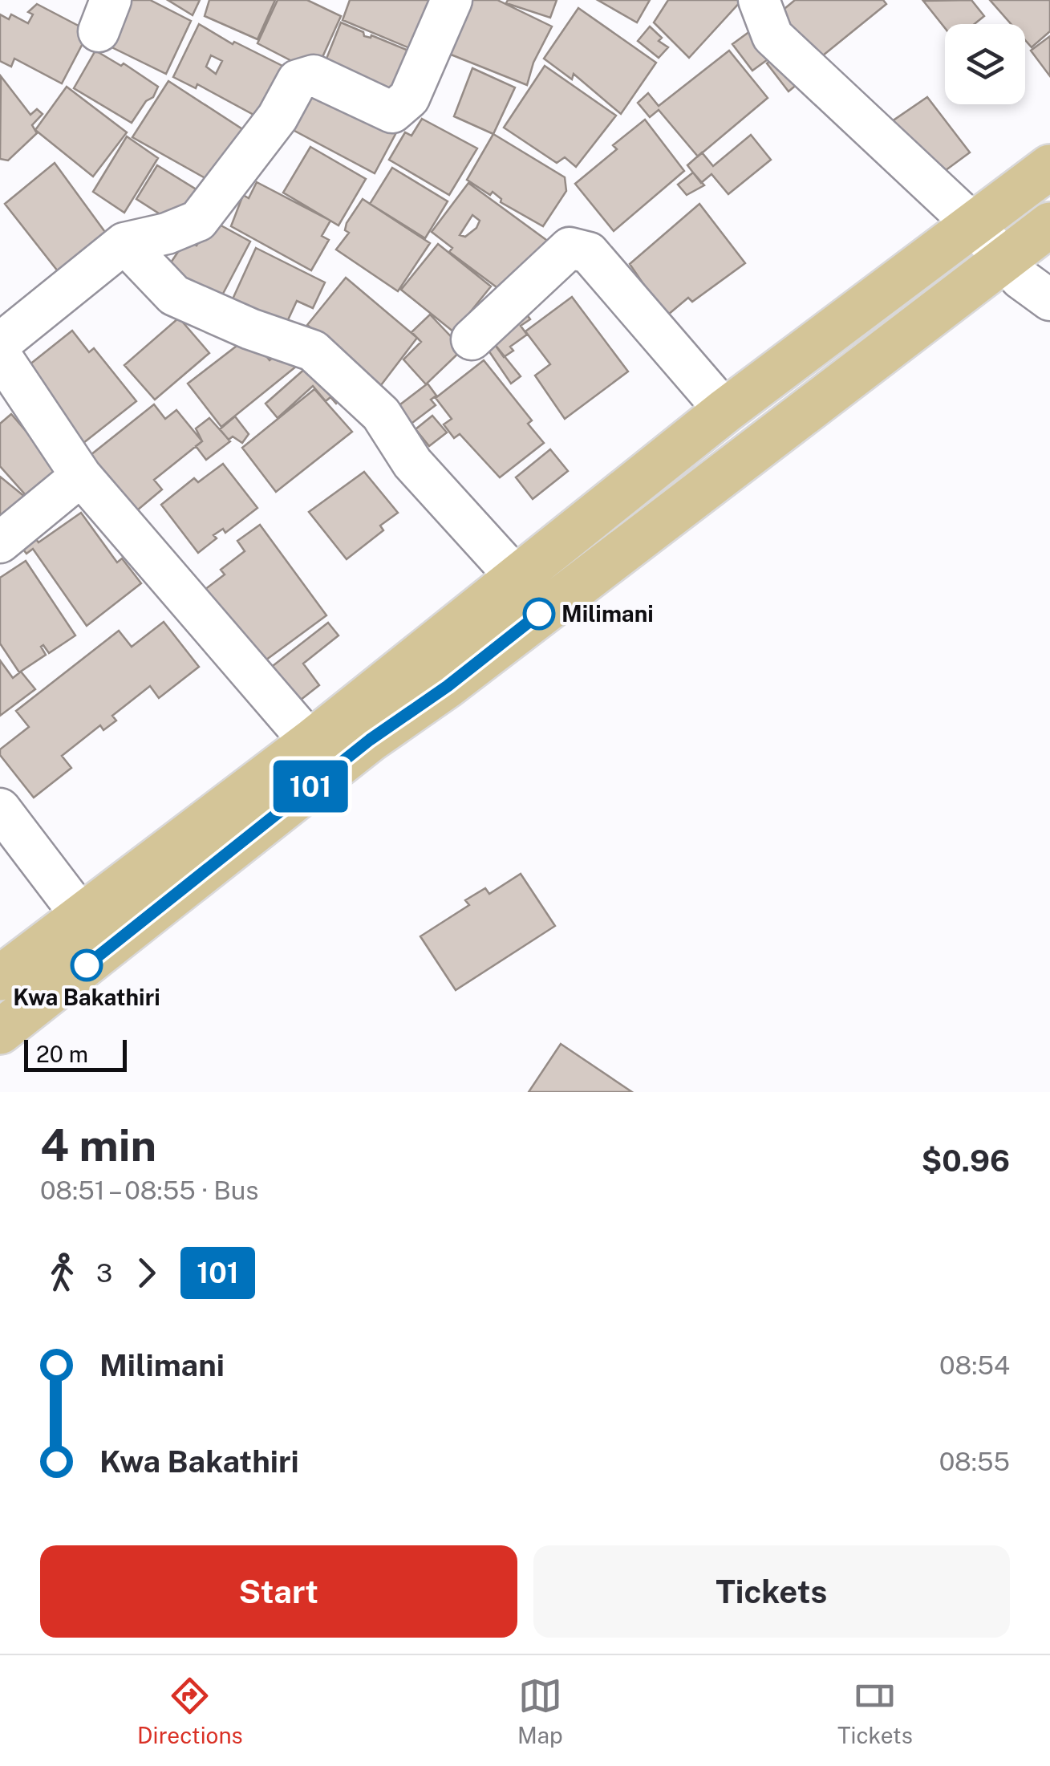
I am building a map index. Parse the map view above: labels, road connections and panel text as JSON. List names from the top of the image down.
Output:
{
  "places": ["Milimani", "Kwa Bakathiri"],
  "lines": ["bus line 101"],
  "scale_bar": "20 m",
  "page": {
    "on_map": "101",
    "scale": "20 m",
    "heading": ["4 min", "08:51 – 08:55 · Bus", "$0.96"],
    "legs": ["3", "101"],
    "list": [
      {
        "name": "Milimani",
        "value": "08:54"
      },
      {
        "name": "Kwa Bakathiri",
        "value": "08:55"
      }
    ],
    "buttons": ["Start", "Tickets"],
    "tabs": ["Directions", "Map", "Tickets"]
  }
}
